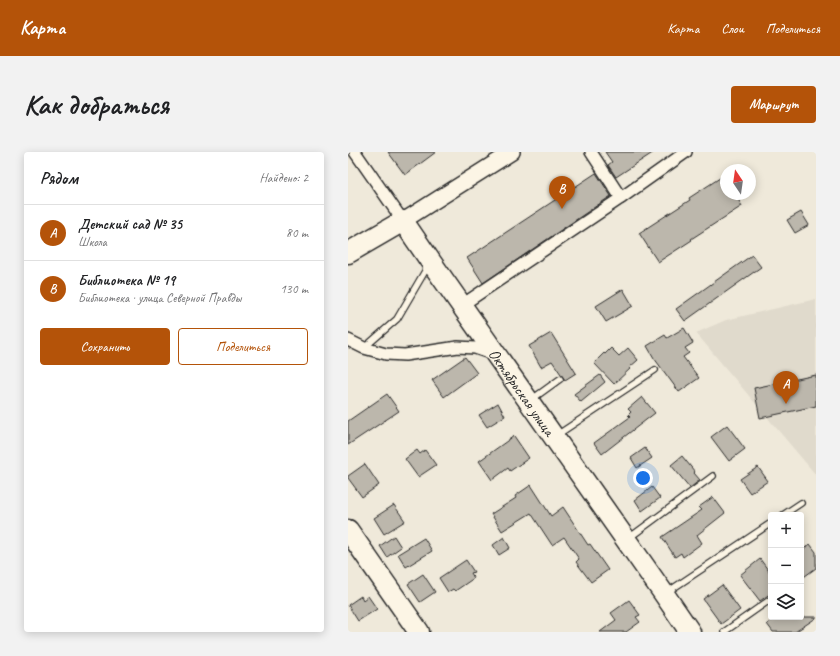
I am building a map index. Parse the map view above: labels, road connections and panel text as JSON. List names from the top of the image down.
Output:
{
  "streets": {
    "highway": ["Октябрьская улица"]
  },
  "north": "top",
  "page": {
    "header": "Карта",
    "nav": ["Карта", "Слои", "Поделиться"],
    "buttons": [
      "Маршрут",
      ["Сохранить", "Поделиться"]
    ],
    "title": "Как добраться",
    "heading": ["Рядом", "Найдено: 2"],
    "pins": ["B", "A"],
    "list": [
      {
        "mark": "A",
        "name": "Детский сад № 35",
        "note": "Школа",
        "value": "80 m"
      },
      {
        "mark": "B",
        "name": "Библиотека № 19",
        "note": "Библиотека · улица Северной Правды",
        "value": "130 m"
      }
    ],
    "map_buttons": ["+", "−"]
  }
}
